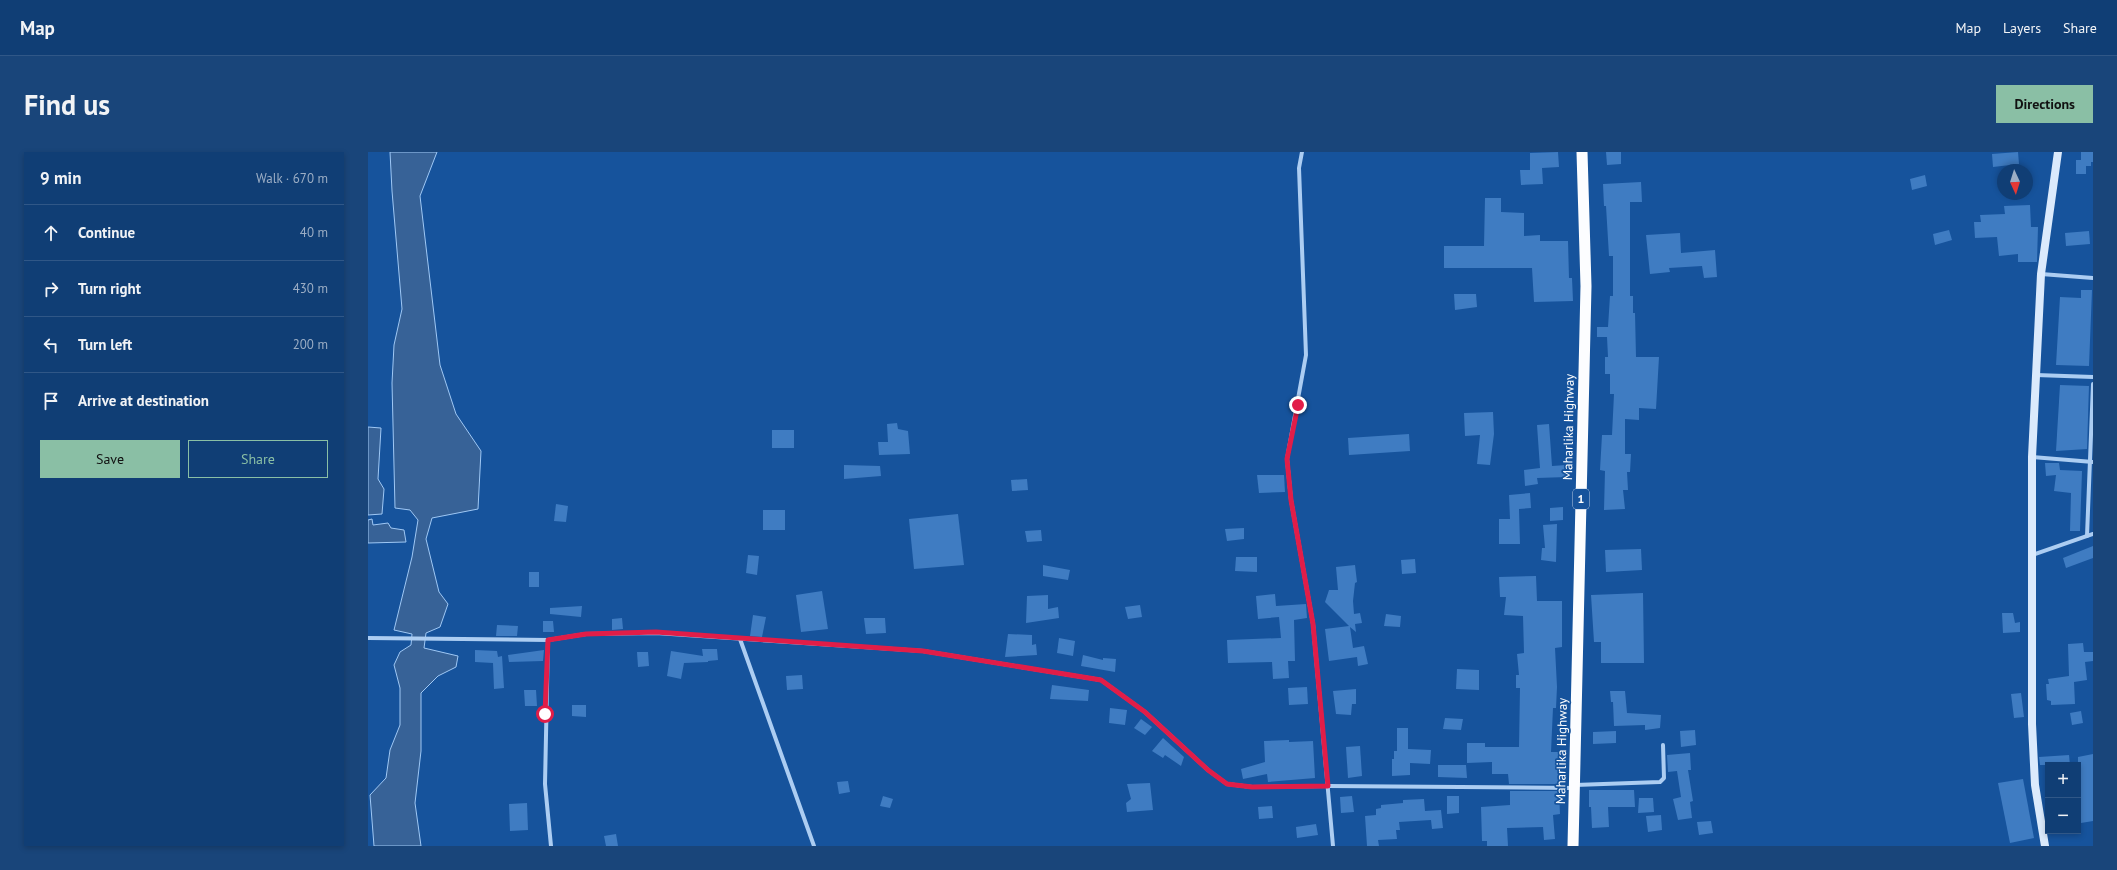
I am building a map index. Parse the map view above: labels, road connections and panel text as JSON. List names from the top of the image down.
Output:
{
  "streets": {
    "highway": ["Maharlika Highway", "1"]
  },
  "north": "bottom",
  "page": {
    "header": "Map",
    "nav": ["Map", "Layers", "Share"],
    "buttons": [
      "Directions",
      ["Save", "Share"]
    ],
    "title": "Find us",
    "heading": ["9 min", "Walk · 670 m"],
    "list": [
      ["Continue", "40 m"],
      ["Turn right", "430 m"],
      ["Turn left", "200 m"],
      "Arrive at destination"
    ],
    "map_buttons": ["+", "−"]
  }
}
